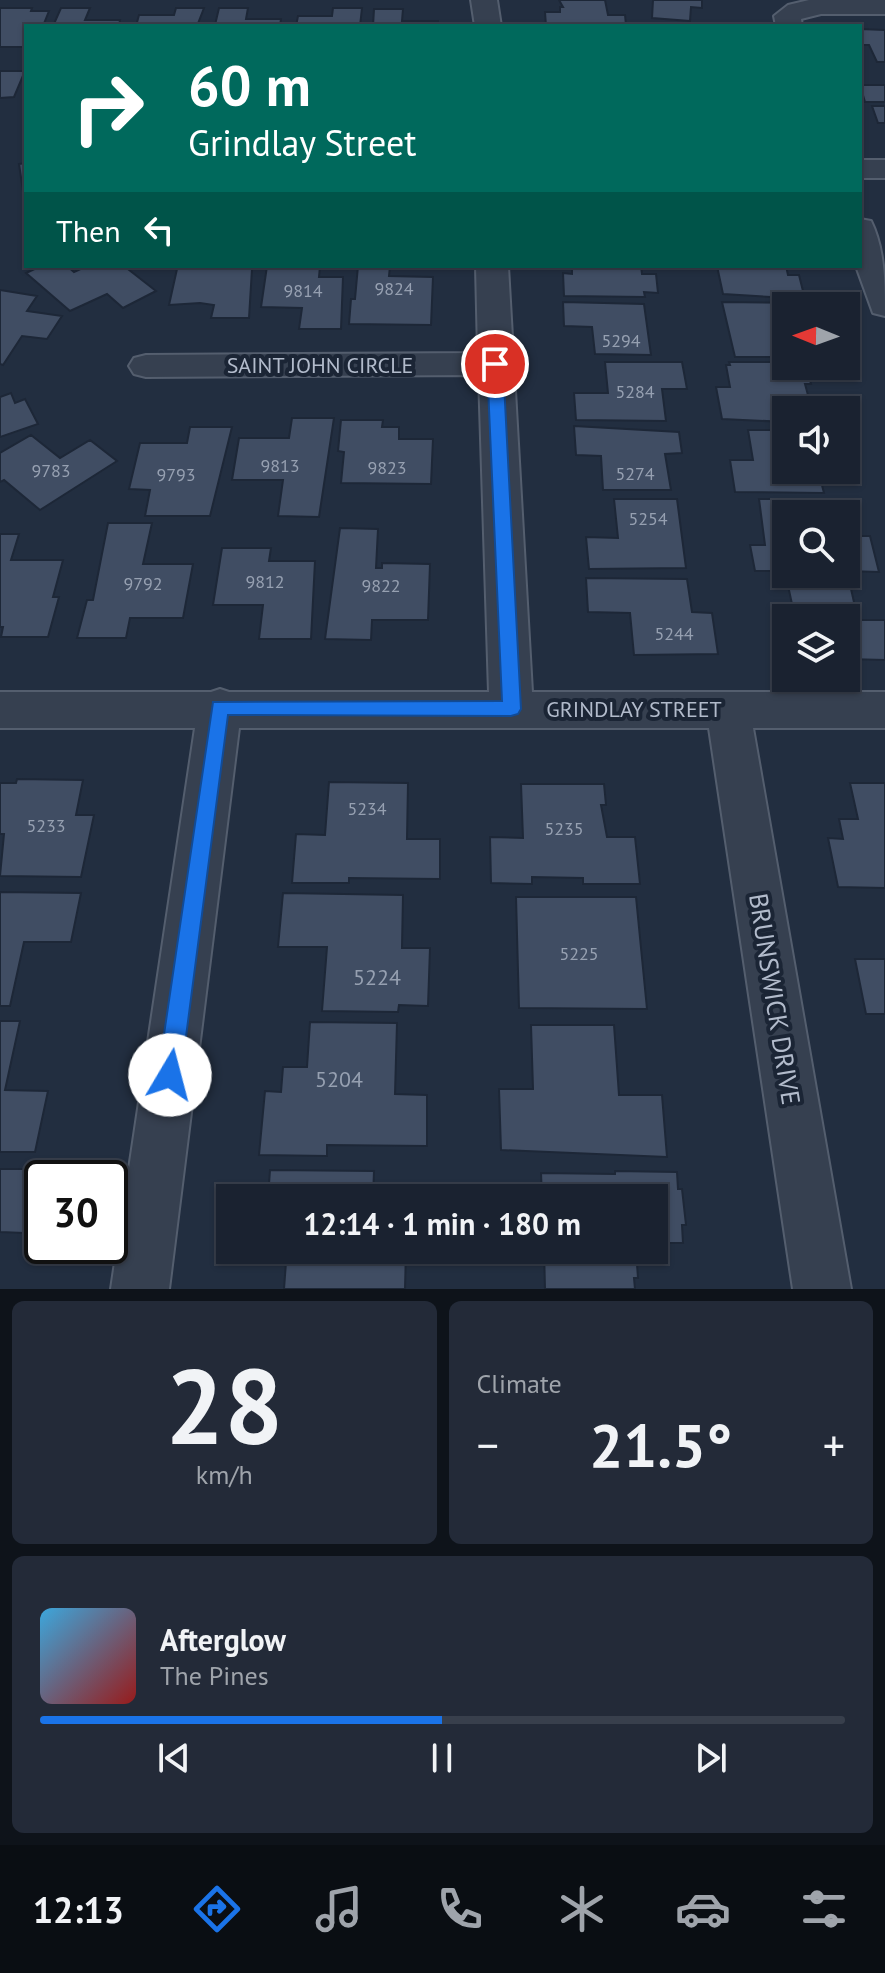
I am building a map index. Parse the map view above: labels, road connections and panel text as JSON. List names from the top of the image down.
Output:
{
  "streets": {
    "street": ["SAINT JOHN CIRCLE", "GRINDLAY STREET", "BRUNSWICK DRIVE"]
  },
  "crossings": [
    ["GRINDLAY STREET", "BRUNSWICK DRIVE"]
  ],
  "house_numbers": [
    "9824",
    "9814",
    "5294",
    "5284",
    "9813",
    "9823",
    "9783",
    "5274",
    "9793",
    "5254",
    "9812",
    "9792",
    "9822",
    "5244",
    "5234",
    "5233",
    "5235",
    "5225",
    "5224",
    "5204"
  ],
  "north": "left",
  "page": {
    "turn": ["60 m", "Grindlay Street"],
    "then": "Then",
    "limit": "30",
    "trip": "12:14 · 1 min · 180 m",
    "tile": [
      ["28", "km/h"],
      "Climate"
    ],
    "heat": ["−", "21.5°", "+"],
    "song": ["Afterglow", "The Pines"],
    "tabs": "12:13"
  }
}
